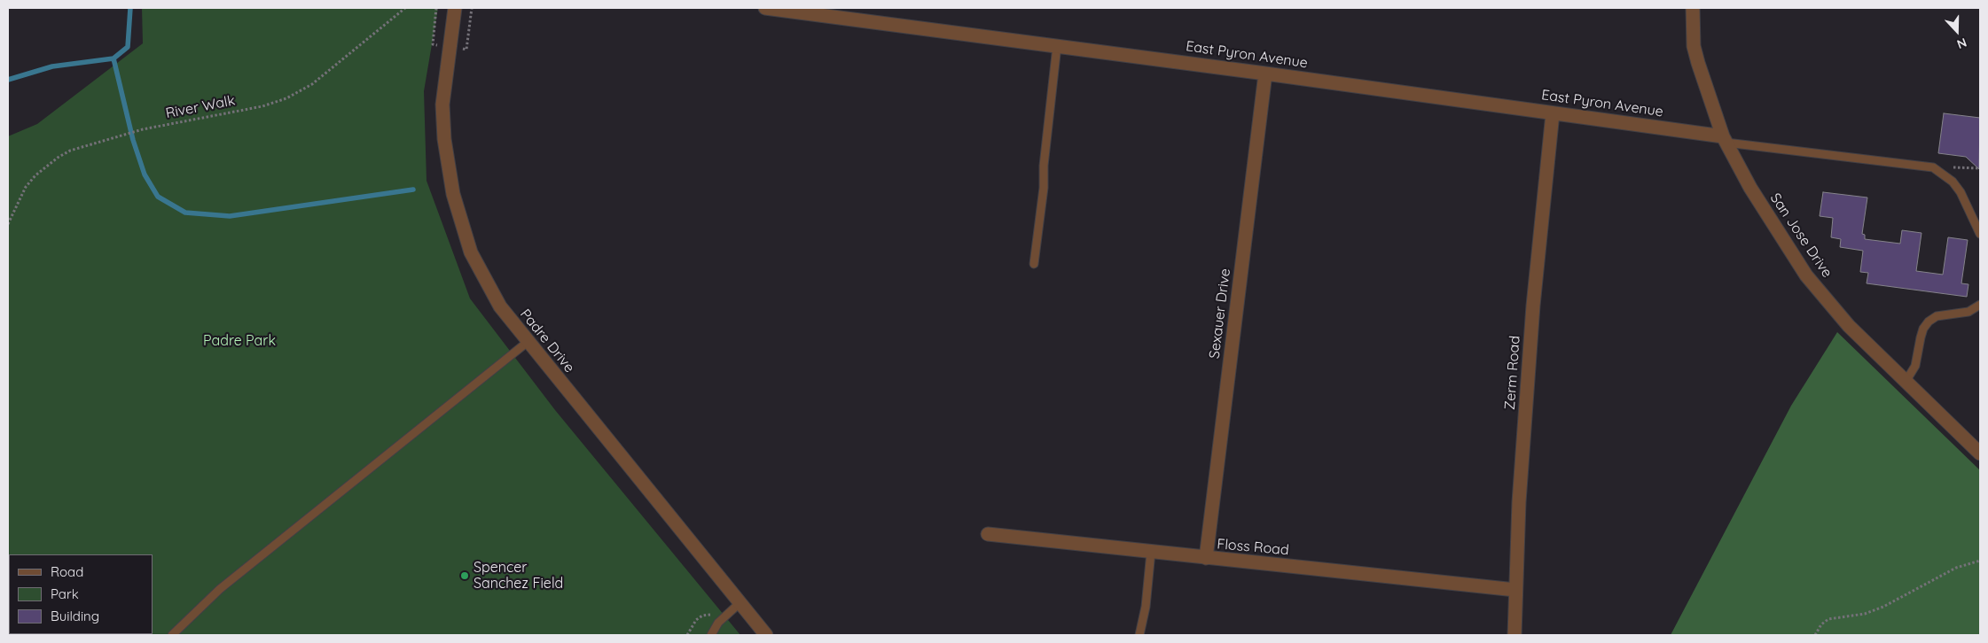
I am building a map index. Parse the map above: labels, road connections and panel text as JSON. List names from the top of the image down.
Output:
{
  "streets": {
    "street": [
      "East Pyron Avenue",
      "San Jose Drive",
      "Sexauer Drive",
      "Padre Drive",
      "Zerm Road",
      "Floss Road"
    ],
    "path": ["River Walk"]
  },
  "crossings": [
    ["East Pyron Avenue", "San Jose Drive"],
    ["East Pyron Avenue", "Sexauer Drive"],
    ["East Pyron Avenue", "Zerm Road"],
    ["Sexauer Drive", "Floss Road"],
    ["Zerm Road", "Floss Road"]
  ],
  "parks": ["Padre Park"],
  "places": ["Spencer Sanchez Field"],
  "legend": ["Road", "Park", "Building"],
  "north": "bottom"
}
